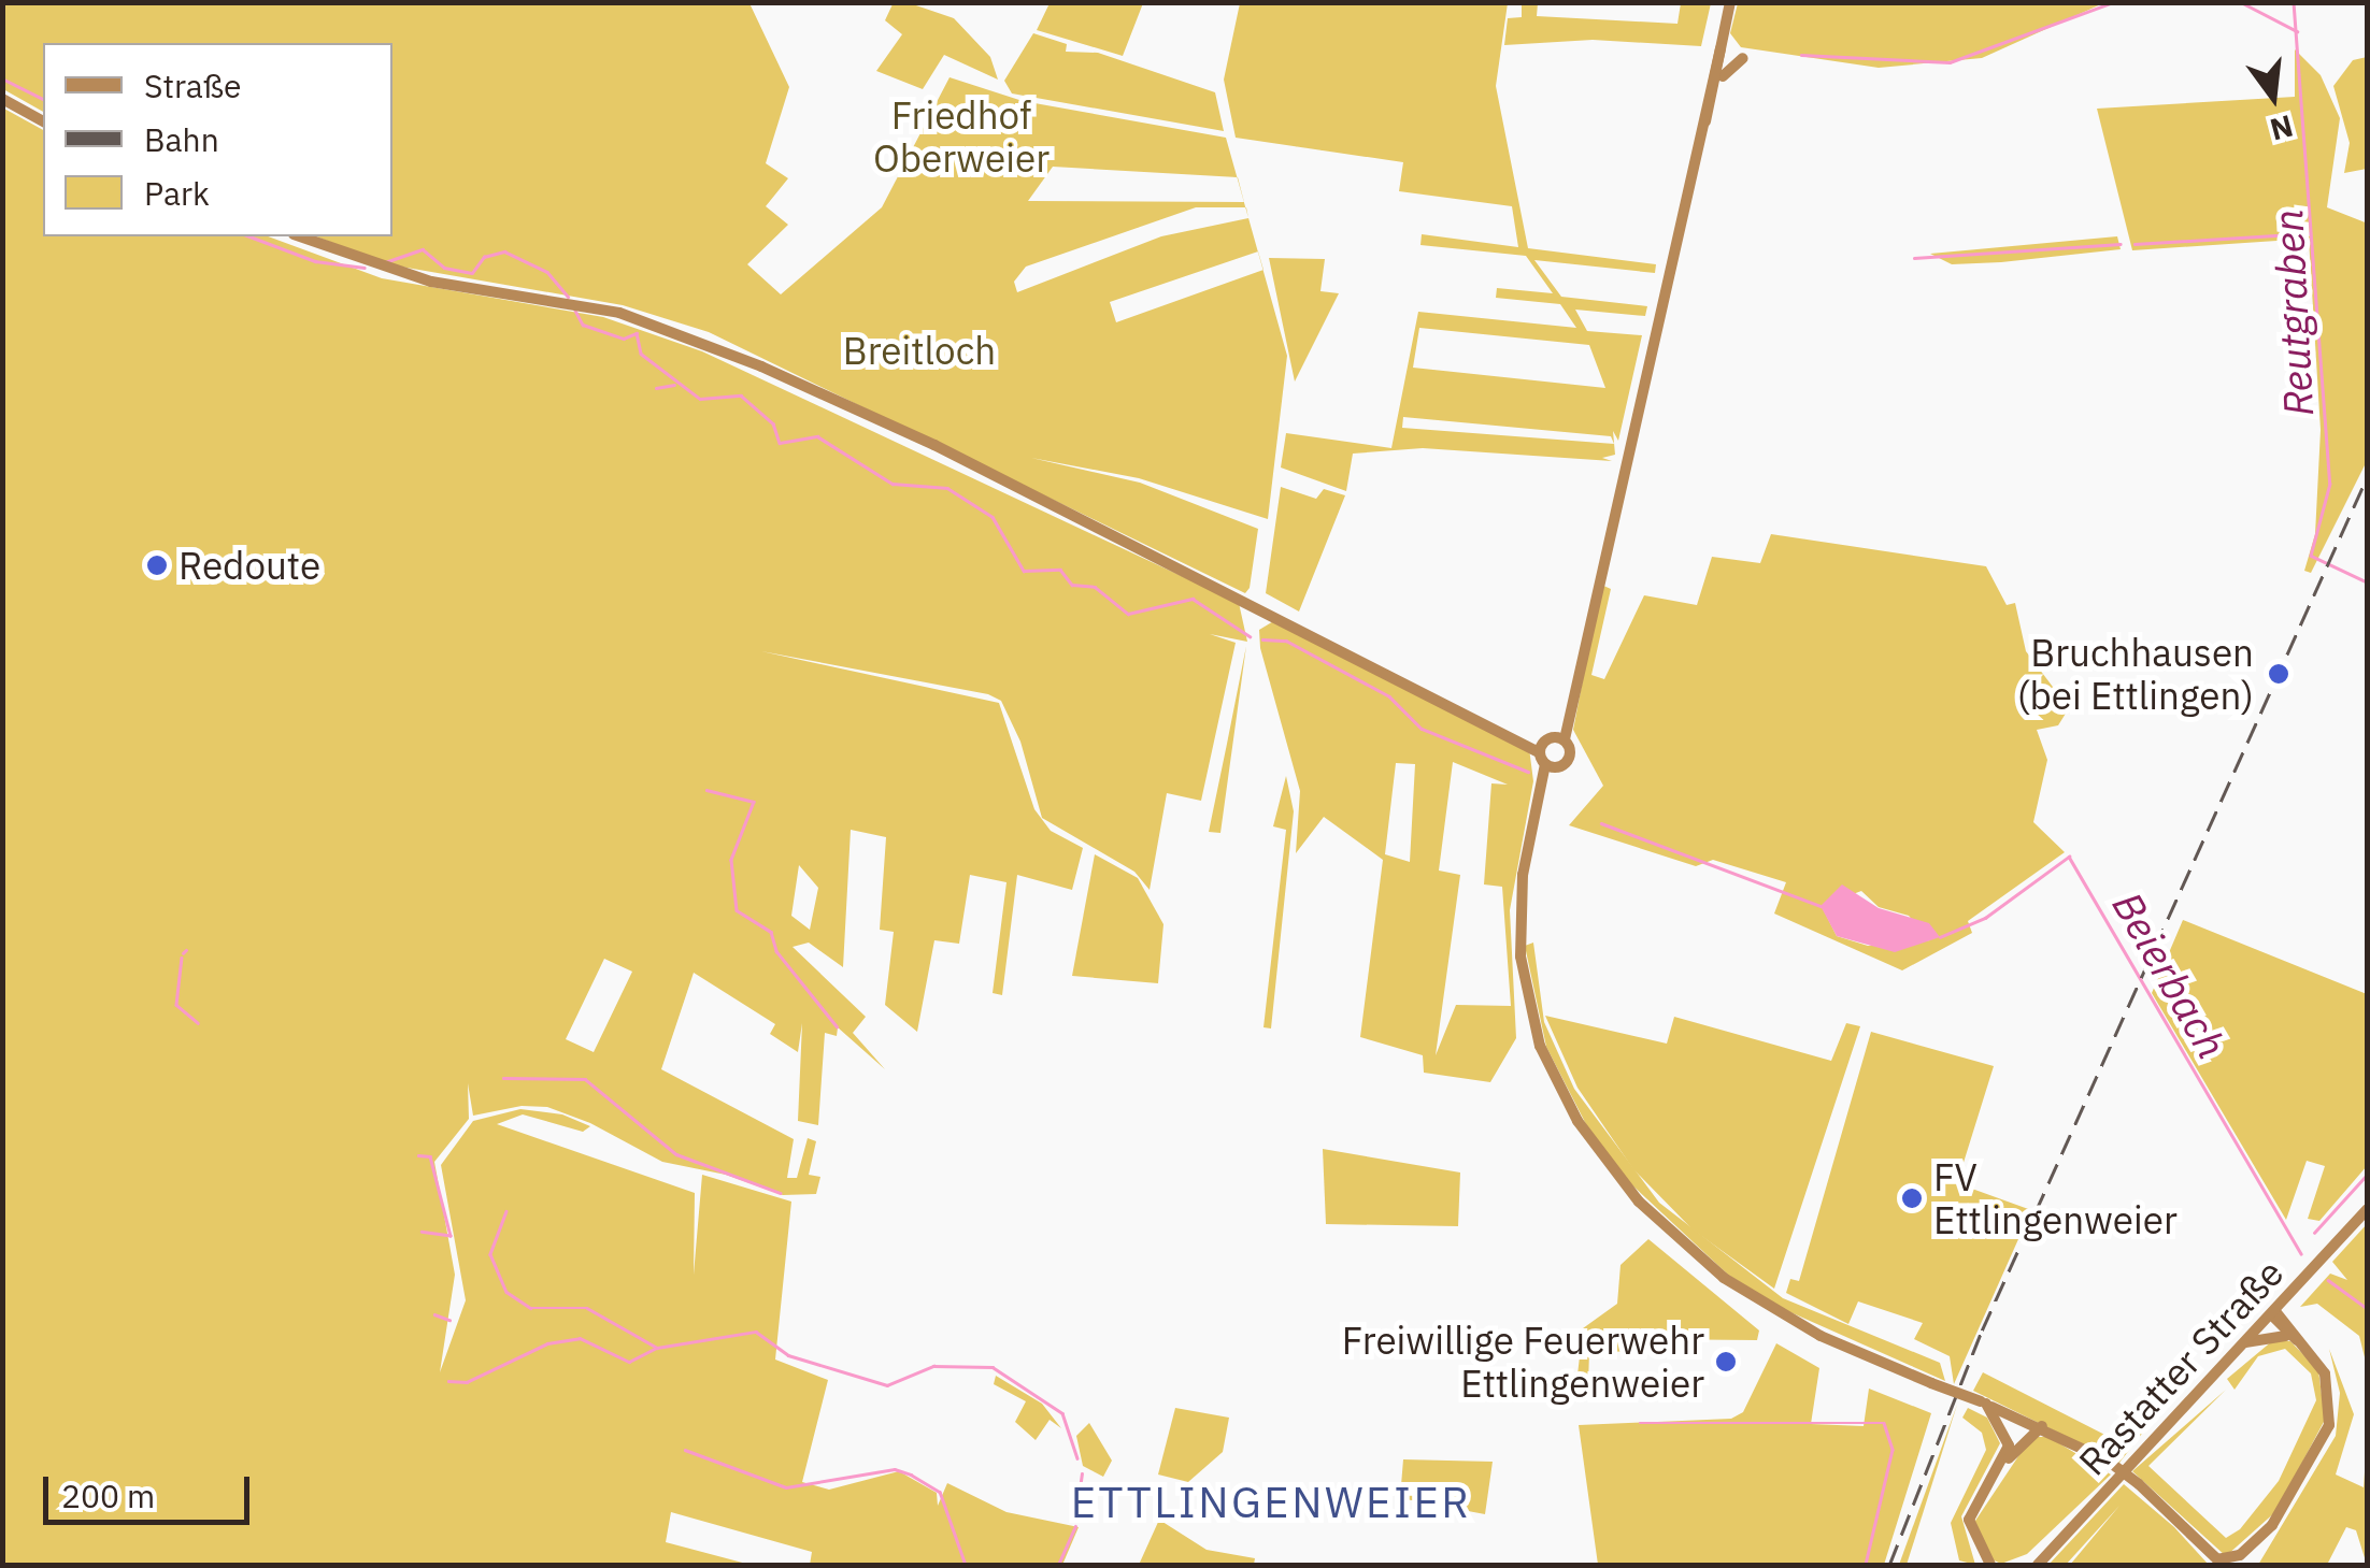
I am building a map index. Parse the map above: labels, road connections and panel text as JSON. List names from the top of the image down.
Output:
{
  "streets": {
    "main road": ["Rastatter Straße"]
  },
  "districts": ["ETTLINGENWEIER"],
  "water": ["Reutgraben", "Beierbach"],
  "parks": ["Friedhof Oberweier", "Breitloch"],
  "places": [
    "Redoute",
    "Bruchhausen (bei Ettlingen)",
    "FV Ettlingenweier",
    "Freiwillige Feuerwehr Ettlingenweier"
  ],
  "legend": ["Straße", "Bahn", "Park"],
  "scale_bar": "200 m",
  "north": "bottom"
}
